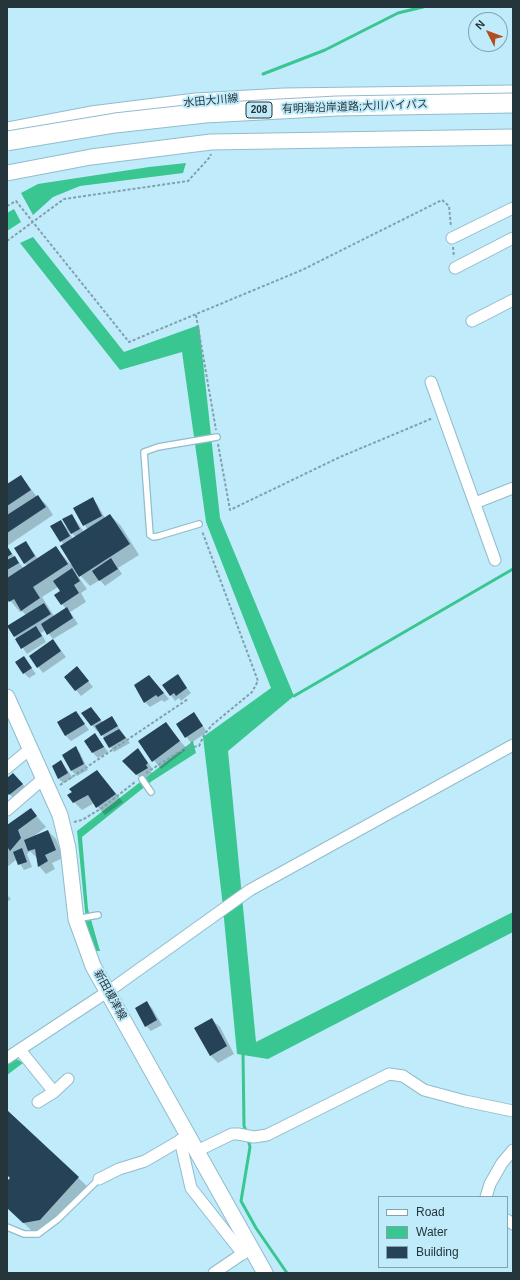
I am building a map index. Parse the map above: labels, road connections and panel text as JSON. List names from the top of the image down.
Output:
{
  "streets": {
    "highway": ["有明海沿岸道路;大川バイパス", "208"],
    "main road": ["水田大川線", "新田榎津線"]
  },
  "crossings": [
    ["水田大川線", "有明海沿岸道路;大川バイパス"]
  ],
  "legend": ["Road", "Water", "Building"],
  "north": "top left"
}
